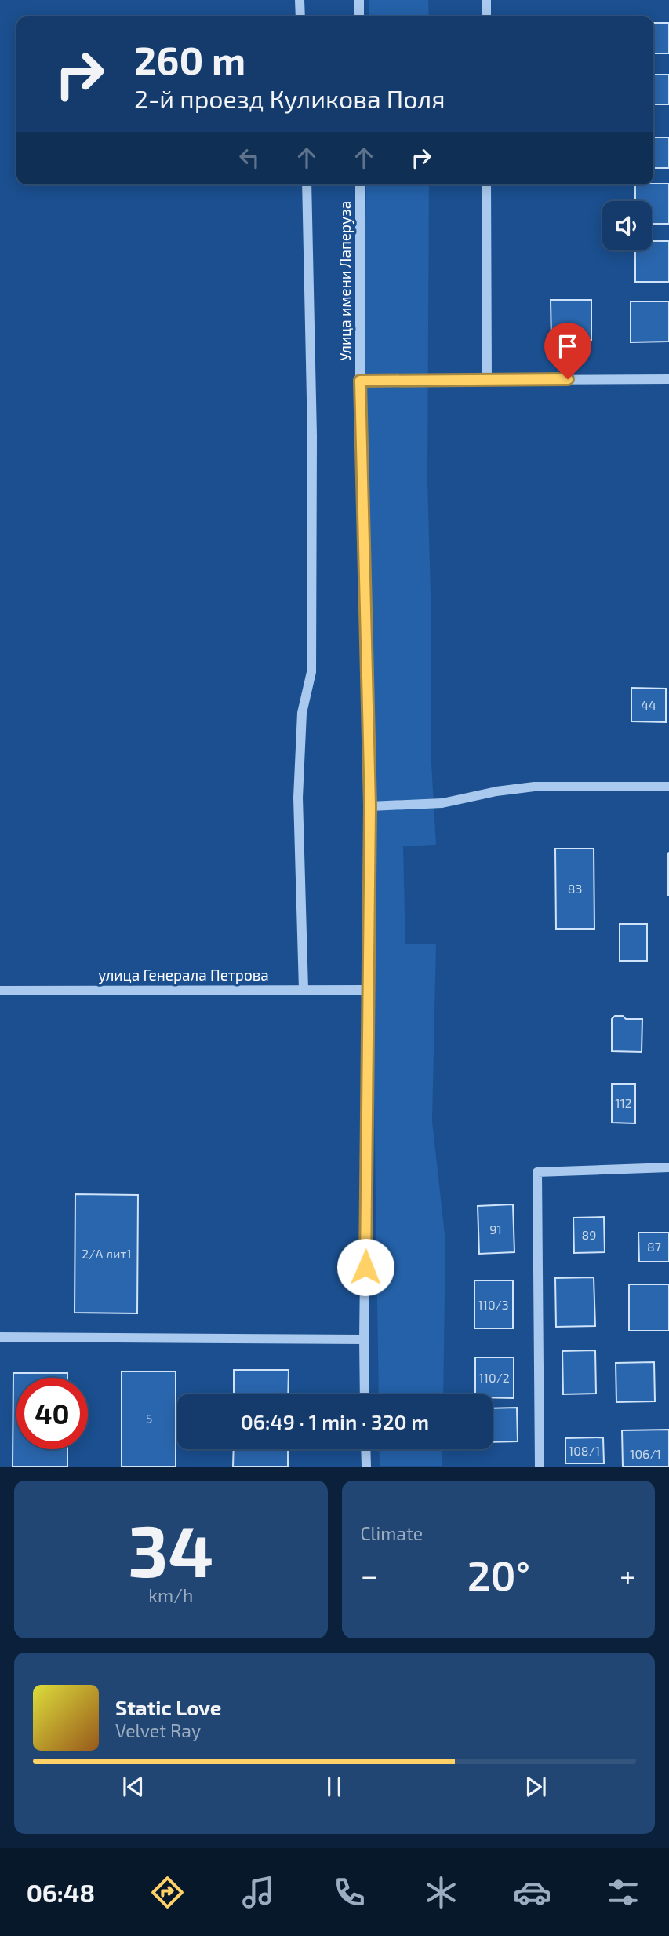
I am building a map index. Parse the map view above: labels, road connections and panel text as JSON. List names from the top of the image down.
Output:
{
  "streets": {
    "street": ["Улица имени Лаперуза", "улица Генерала Петрова"]
  },
  "crossings": [
    ["Улица имени Лаперуза", "улица Генерала Петрова"]
  ],
  "house_numbers": [
    "44",
    "83",
    "112",
    "91",
    "89",
    "87",
    "2/А лит1",
    "110/3",
    "110/2",
    "5",
    "108/1",
    "106/1"
  ],
  "page": {
    "turn": ["260 m", "2-й проезд Куликова Поля"],
    "limit": "40",
    "trip": "06:49 · 1 min · 320 m",
    "tile": [
      ["34", "km/h"],
      "Climate"
    ],
    "heat": ["−", "20°", "+"],
    "song": ["Static Love", "Velvet Ray"],
    "tabs": "06:48"
  }
}
